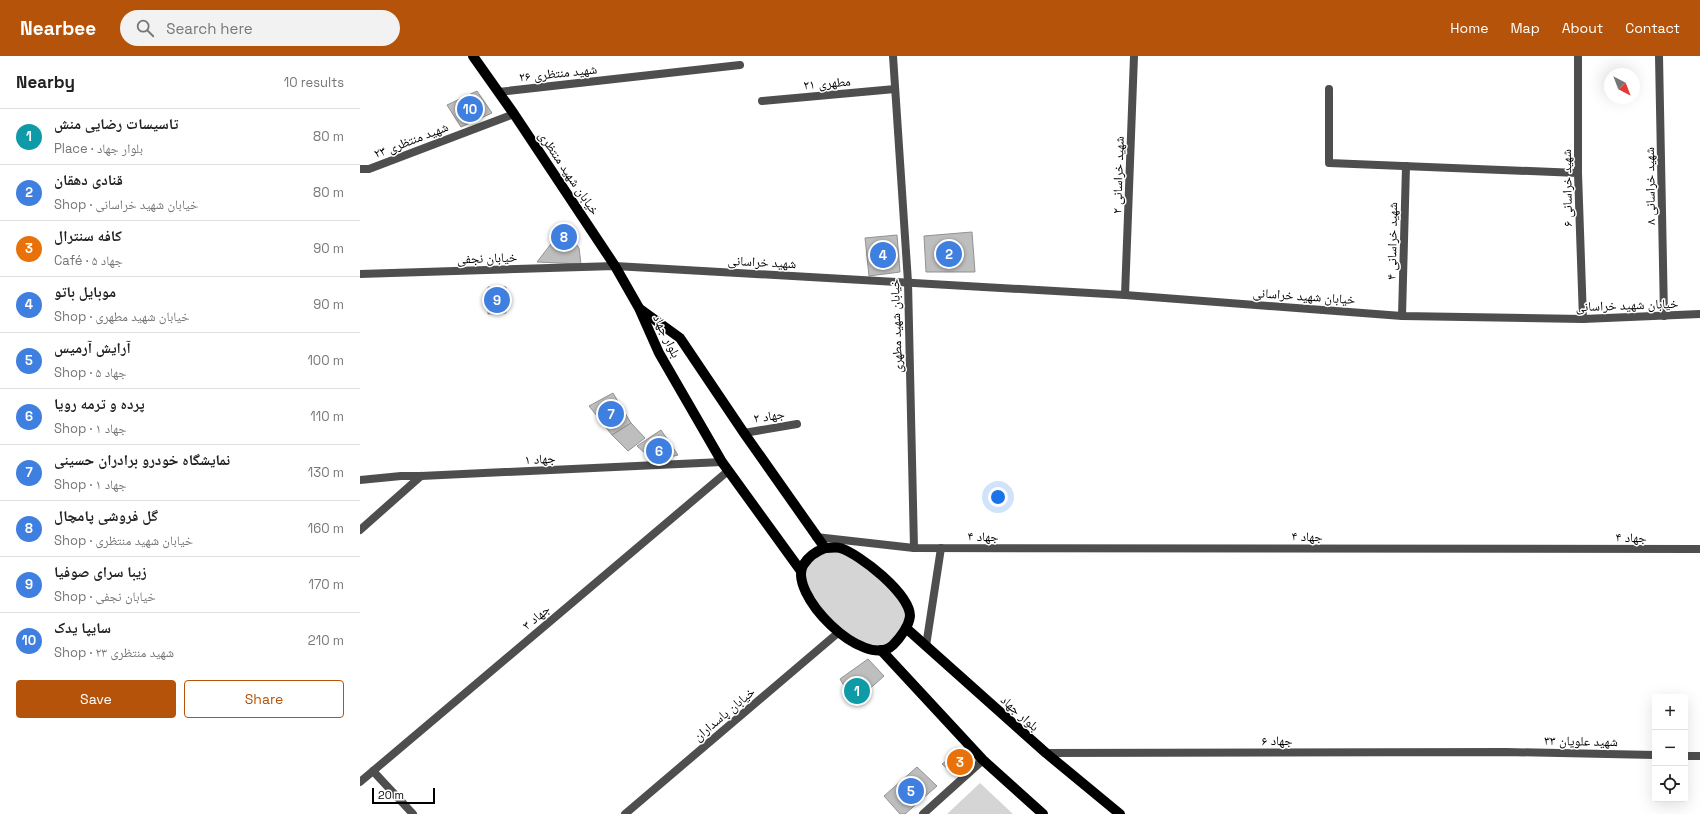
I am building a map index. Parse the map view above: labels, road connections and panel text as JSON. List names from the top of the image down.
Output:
{
  "streets": {
    "main road": ["خیابان شهید منتظری", "بلوار جهاد"],
    "street": [
      "شهید منتظری ۲۶",
      "مطهری ۲۱",
      "شهید منتظری ۲۳",
      "شهید خراسانی ۲",
      "شهید خراسانی ۸",
      "شهید خراسانی ۶",
      "شهید خراسانی ۴",
      "خیابان نجفی",
      "شهید خراسانی",
      "خیابان شهید خراسانی",
      "خیابان شهید مطهری",
      "جهاد ۲",
      "جهاد ۱",
      "جهاد ۴",
      "جهاد ۳",
      "خیابان پاسداران",
      "جهاد ۶",
      "شهید علویان ۳۳"
    ]
  },
  "crossings": [
    ["شهید منتظری ۲۶", "خیابان شهید منتظری"],
    ["مطهری ۲۱", "خیابان شهید مطهری"],
    ["شهید منتظری ۲۳", "خیابان شهید منتظری"],
    ["خیابان شهید منتظری", "خیابان نجفی"],
    ["خیابان شهید منتظری", "شهید خراسانی"],
    ["خیابان شهید منتظری", "بلوار جهاد"],
    ["شهید خراسانی ۲", "خیابان شهید خراسانی"],
    ["شهید خراسانی ۸", "خیابان شهید خراسانی"],
    ["شهید خراسانی ۶", "خیابان شهید خراسانی"],
    ["شهید خراسانی ۴", "خیابان شهید خراسانی"],
    ["خیابان نجفی", "شهید خراسانی"],
    ["شهید خراسانی", "خیابان شهید خراسانی"],
    ["شهید خراسانی", "خیابان شهید مطهری"],
    ["خیابان شهید خراسانی", "خیابان شهید مطهری"],
    ["خیابان شهید مطهری", "جهاد ۴"],
    ["بلوار جهاد", "جهاد ۲"],
    ["بلوار جهاد", "جهاد ۱"],
    ["بلوار جهاد", "جهاد ۴"],
    ["بلوار جهاد", "جهاد ۳"],
    ["بلوار جهاد", "خیابان پاسداران"],
    ["بلوار جهاد", "جهاد ۶"],
    ["جهاد ۶", "شهید علویان ۳۳"]
  ],
  "scale_bar": "20 m",
  "north": "bottom right",
  "page": {
    "header": "Nearbee",
    "search": "Search here",
    "nav": [
      "Home",
      "Map",
      "About",
      "Contact"
    ],
    "heading": ["Nearby", "10 results"],
    "pins": [
      "10",
      "8",
      "2",
      "4",
      "9",
      "7",
      "6",
      "1",
      "3",
      "5"
    ],
    "list": [
      {
        "mark": "1",
        "name": "تاسیسات رضایی منش",
        "note": "Place · بلوار جهاد",
        "value": "80 m"
      },
      {
        "mark": "2",
        "name": "قنادی دهقان",
        "note": "Shop · خیابان شهید خراسانی",
        "value": "80 m"
      },
      {
        "mark": "3",
        "name": "کافه سنترال",
        "note": "Café · جهاد ۵",
        "value": "90 m"
      },
      {
        "mark": "4",
        "name": "موبایل باتو",
        "note": "Shop · خیابان شهید مطهری",
        "value": "90 m"
      },
      {
        "mark": "5",
        "name": "آرایش آرمیس",
        "note": "Shop · جهاد ۵",
        "value": "100 m"
      },
      {
        "mark": "6",
        "name": "پرده و ترمه رویا",
        "note": "Shop · جهاد ۱",
        "value": "110 m"
      },
      {
        "mark": "7",
        "name": "نمایشگاه خودرو برادران حسینی",
        "note": "Shop · جهاد ۱",
        "value": "130 m"
      },
      {
        "mark": "8",
        "name": "گل فروشی پامچال",
        "note": "Shop · خیابان شهید منتظری",
        "value": "160 m"
      },
      {
        "mark": "9",
        "name": "زیبا سرای صوفیا",
        "note": "Shop · خیابان نجفی",
        "value": "170 m"
      },
      {
        "mark": "10",
        "name": "سایپا یدک",
        "note": "Shop · شهید منتظری ۲۳",
        "value": "210 m"
      }
    ],
    "buttons": ["Save", "Share"],
    "map_buttons": ["+", "−"],
    "scale": "20 m"
  }
}
